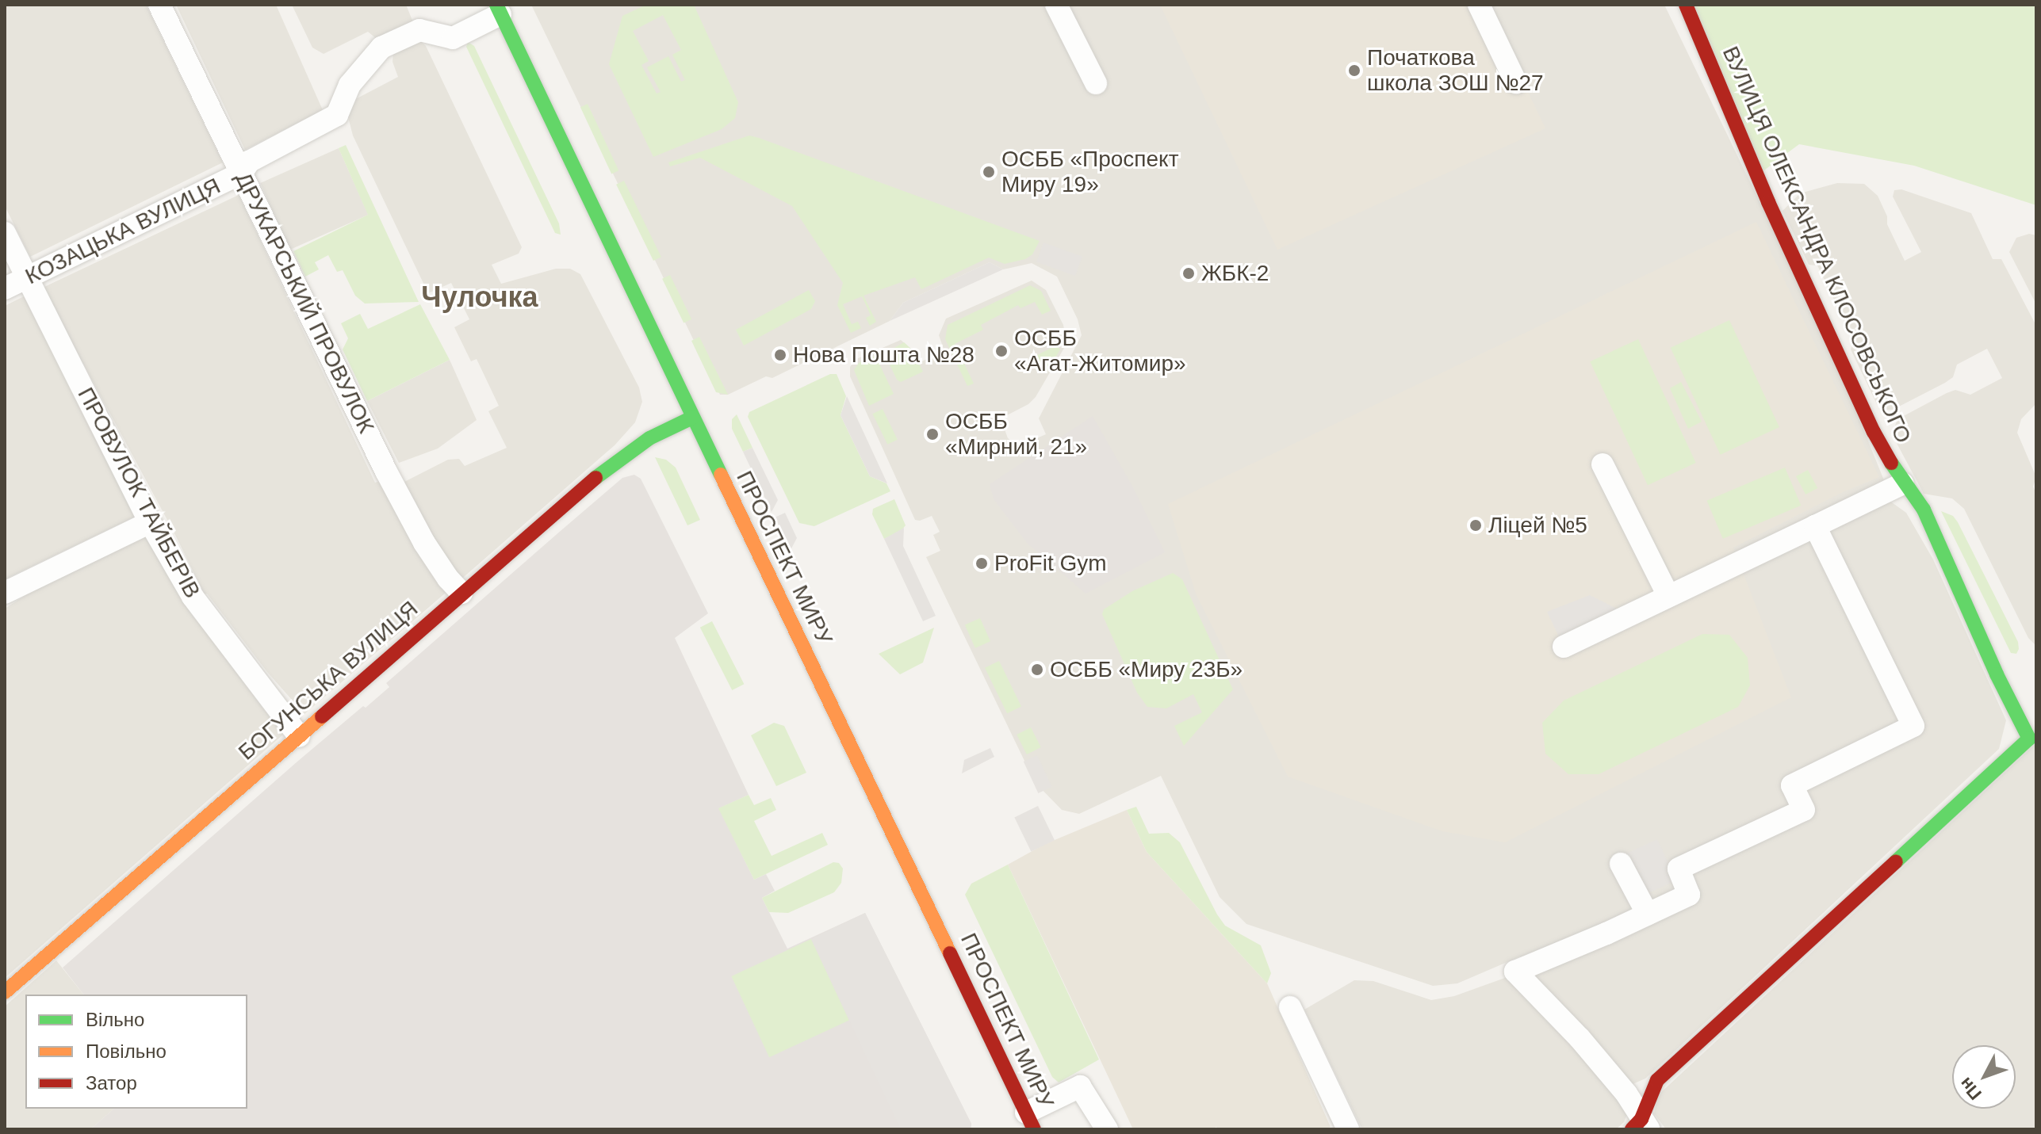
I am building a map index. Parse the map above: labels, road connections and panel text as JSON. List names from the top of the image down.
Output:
{
  "streets": {
    "street": [
      "КОЗАЦЬКА ВУЛИЦЯ",
      "ВУЛИЦЯ ОЛЕКСАНДРА КЛОСОВСЬКОГО",
      "ДРУКАРСЬКИЙ ПРОВУЛОК",
      "ПРОВУЛОК ТАЙБЕРІВ",
      "ПРОСПЕКТ МИРУ",
      "БОГУНСЬКА ВУЛИЦЯ"
    ]
  },
  "crossings": [
    ["КОЗАЦЬКА ВУЛИЦЯ", "ДРУКАРСЬКИЙ ПРОВУЛОК"],
    ["КОЗАЦЬКА ВУЛИЦЯ", "ПРОВУЛОК ТАЙБЕРІВ"],
    ["КОЗАЦЬКА ВУЛИЦЯ", "ПРОСПЕКТ МИРУ"],
    ["ДРУКАРСЬКИЙ ПРОВУЛОК", "БОГУНСЬКА ВУЛИЦЯ"],
    ["ПРОВУЛОК ТАЙБЕРІВ", "БОГУНСЬКА ВУЛИЦЯ"],
    ["ПРОСПЕКТ МИРУ", "БОГУНСЬКА ВУЛИЦЯ"]
  ],
  "districts": ["Чулочка"],
  "places": [
    "Початкова школа ЗОШ №27",
    "ОСББ «Проспект Миру 19»",
    "ЖБК-2",
    "ОСББ «Агат-Житомир»",
    "Нова Пошта №28",
    "ОСББ «Мирний, 21»",
    "Ліцей №5",
    "ProFit Gym",
    "ОСББ «Миру 23Б»"
  ],
  "legend": ["Вільно", "Повільно", "Затор"],
  "north": "bottom left"
}
